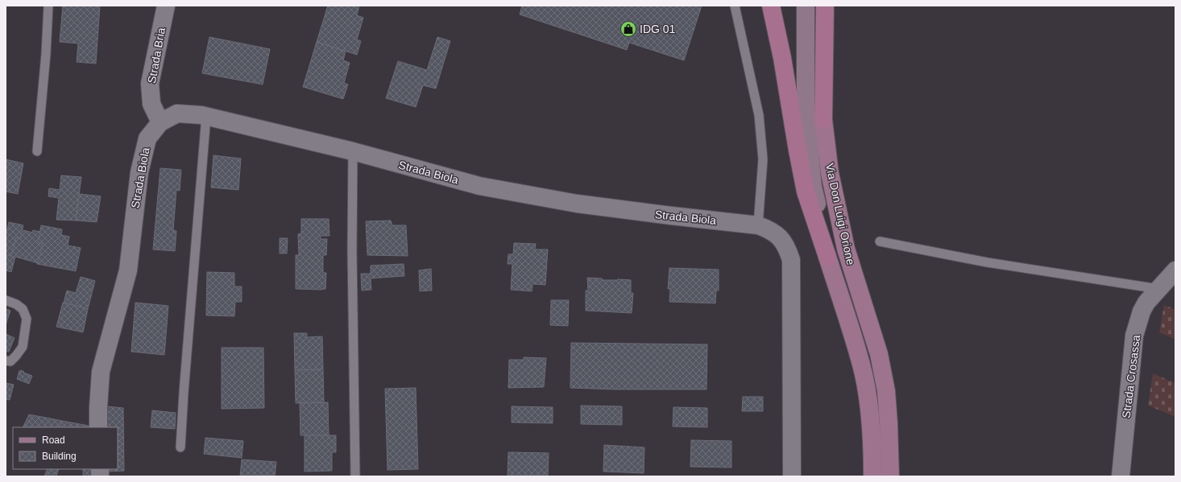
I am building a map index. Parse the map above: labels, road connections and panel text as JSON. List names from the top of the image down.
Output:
{
  "streets": {
    "main road": ["Via Don Luigi Orione"],
    "street": ["Strada Bria", "Strada Biola", "Strada Crosassa"]
  },
  "crossings": [
    ["Strada Bria", "Strada Biola"]
  ],
  "places": {
    "shop": ["IDG 01"]
  },
  "legend": ["Road", "Building"]
}
